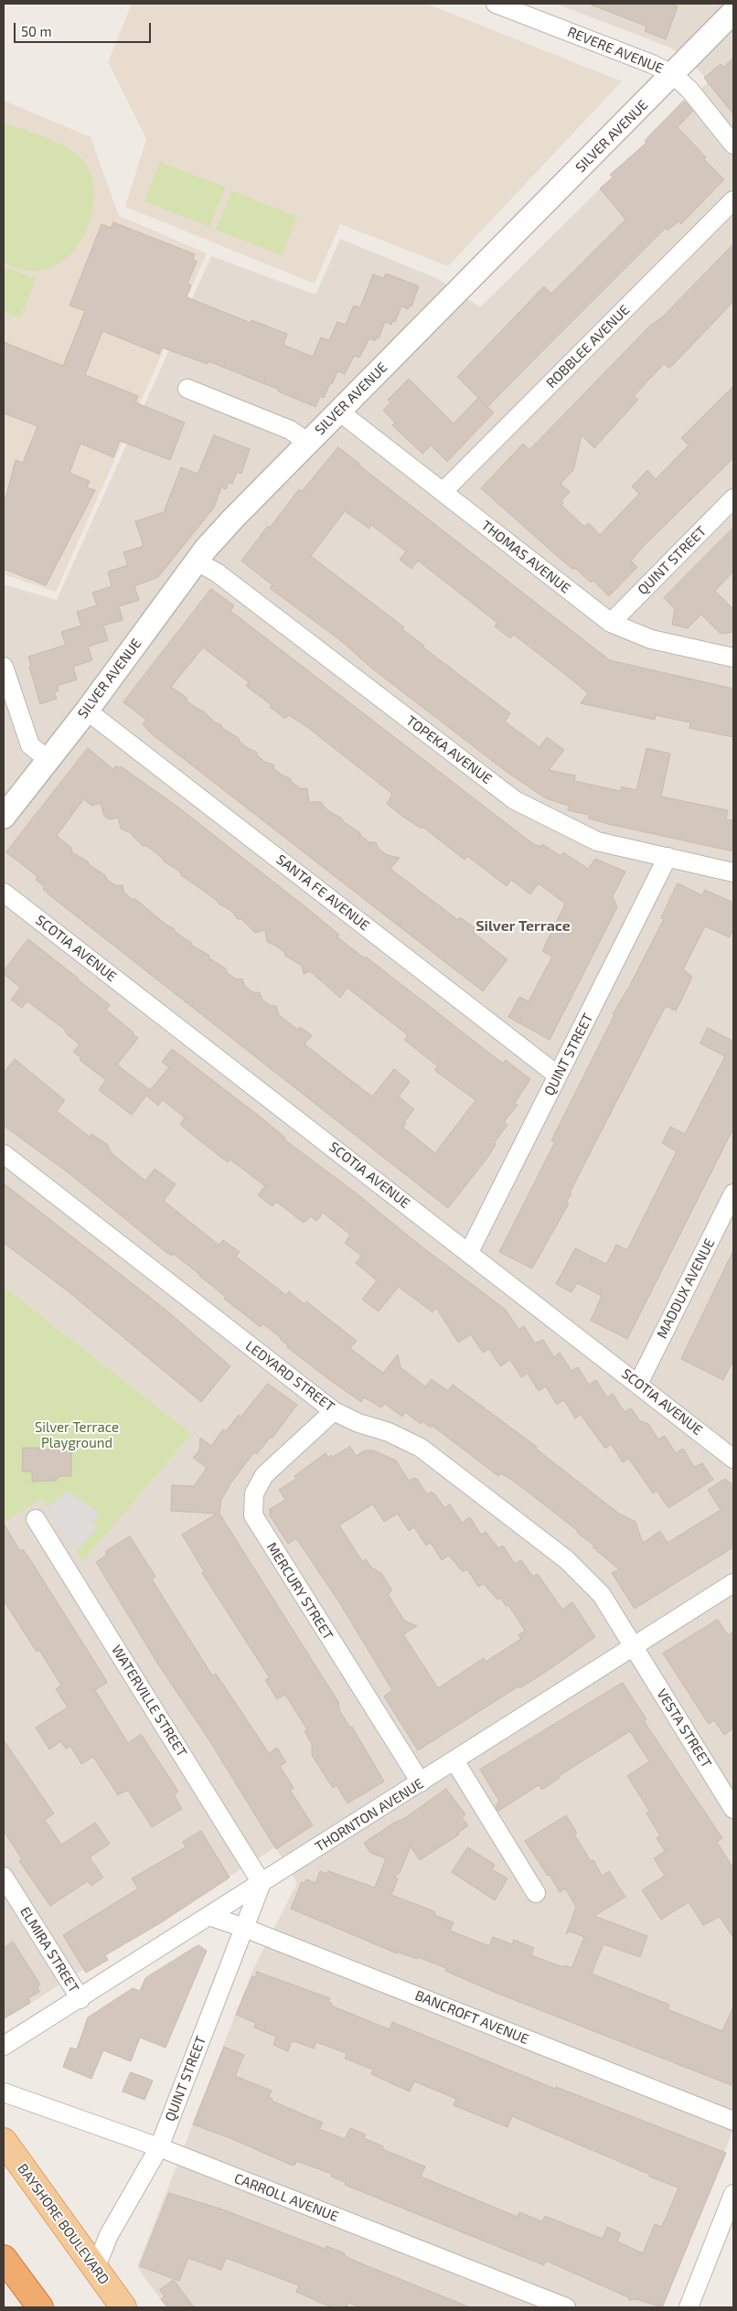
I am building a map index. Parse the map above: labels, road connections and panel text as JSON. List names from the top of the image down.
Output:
{
  "streets": {
    "main road": ["BAYSHORE BOULEVARD"],
    "street": [
      "REVERE AVENUE",
      "SILVER AVENUE",
      "ROBBLEE AVENUE",
      "THOMAS AVENUE",
      "QUINT STREET",
      "TOPEKA AVENUE",
      "SANTA FE AVENUE",
      "SCOTIA AVENUE",
      "MADDUX AVENUE",
      "LEDYARD STREET",
      "MERCURY STREET",
      "WATERVILLE STREET",
      "VESTA STREET",
      "THORNTON AVENUE",
      "ELMIRA STREET",
      "BANCROFT AVENUE",
      "CARROLL AVENUE"
    ]
  },
  "crossings": [
    ["REVERE AVENUE", "SILVER AVENUE"],
    ["SILVER AVENUE", "THOMAS AVENUE"],
    ["SILVER AVENUE", "TOPEKA AVENUE"],
    ["SILVER AVENUE", "SANTA FE AVENUE"],
    ["ROBBLEE AVENUE", "THOMAS AVENUE"],
    ["THOMAS AVENUE", "QUINT STREET"],
    ["QUINT STREET", "TOPEKA AVENUE"],
    ["QUINT STREET", "SANTA FE AVENUE"],
    ["QUINT STREET", "SCOTIA AVENUE"],
    ["QUINT STREET", "WATERVILLE STREET"],
    ["QUINT STREET", "THORNTON AVENUE"],
    ["QUINT STREET", "BANCROFT AVENUE"],
    ["QUINT STREET", "CARROLL AVENUE"],
    ["QUINT STREET", "BAYSHORE BOULEVARD"],
    ["SCOTIA AVENUE", "MADDUX AVENUE"],
    ["LEDYARD STREET", "MERCURY STREET"],
    ["LEDYARD STREET", "VESTA STREET"],
    ["LEDYARD STREET", "THORNTON AVENUE"],
    ["MERCURY STREET", "THORNTON AVENUE"],
    ["WATERVILLE STREET", "THORNTON AVENUE"],
    ["VESTA STREET", "THORNTON AVENUE"],
    ["THORNTON AVENUE", "ELMIRA STREET"],
    ["THORNTON AVENUE", "BANCROFT AVENUE"]
  ],
  "districts": ["Silver Terrace"],
  "parks": ["Silver Terrace Playground"],
  "scale_bar": "50 m"
}
